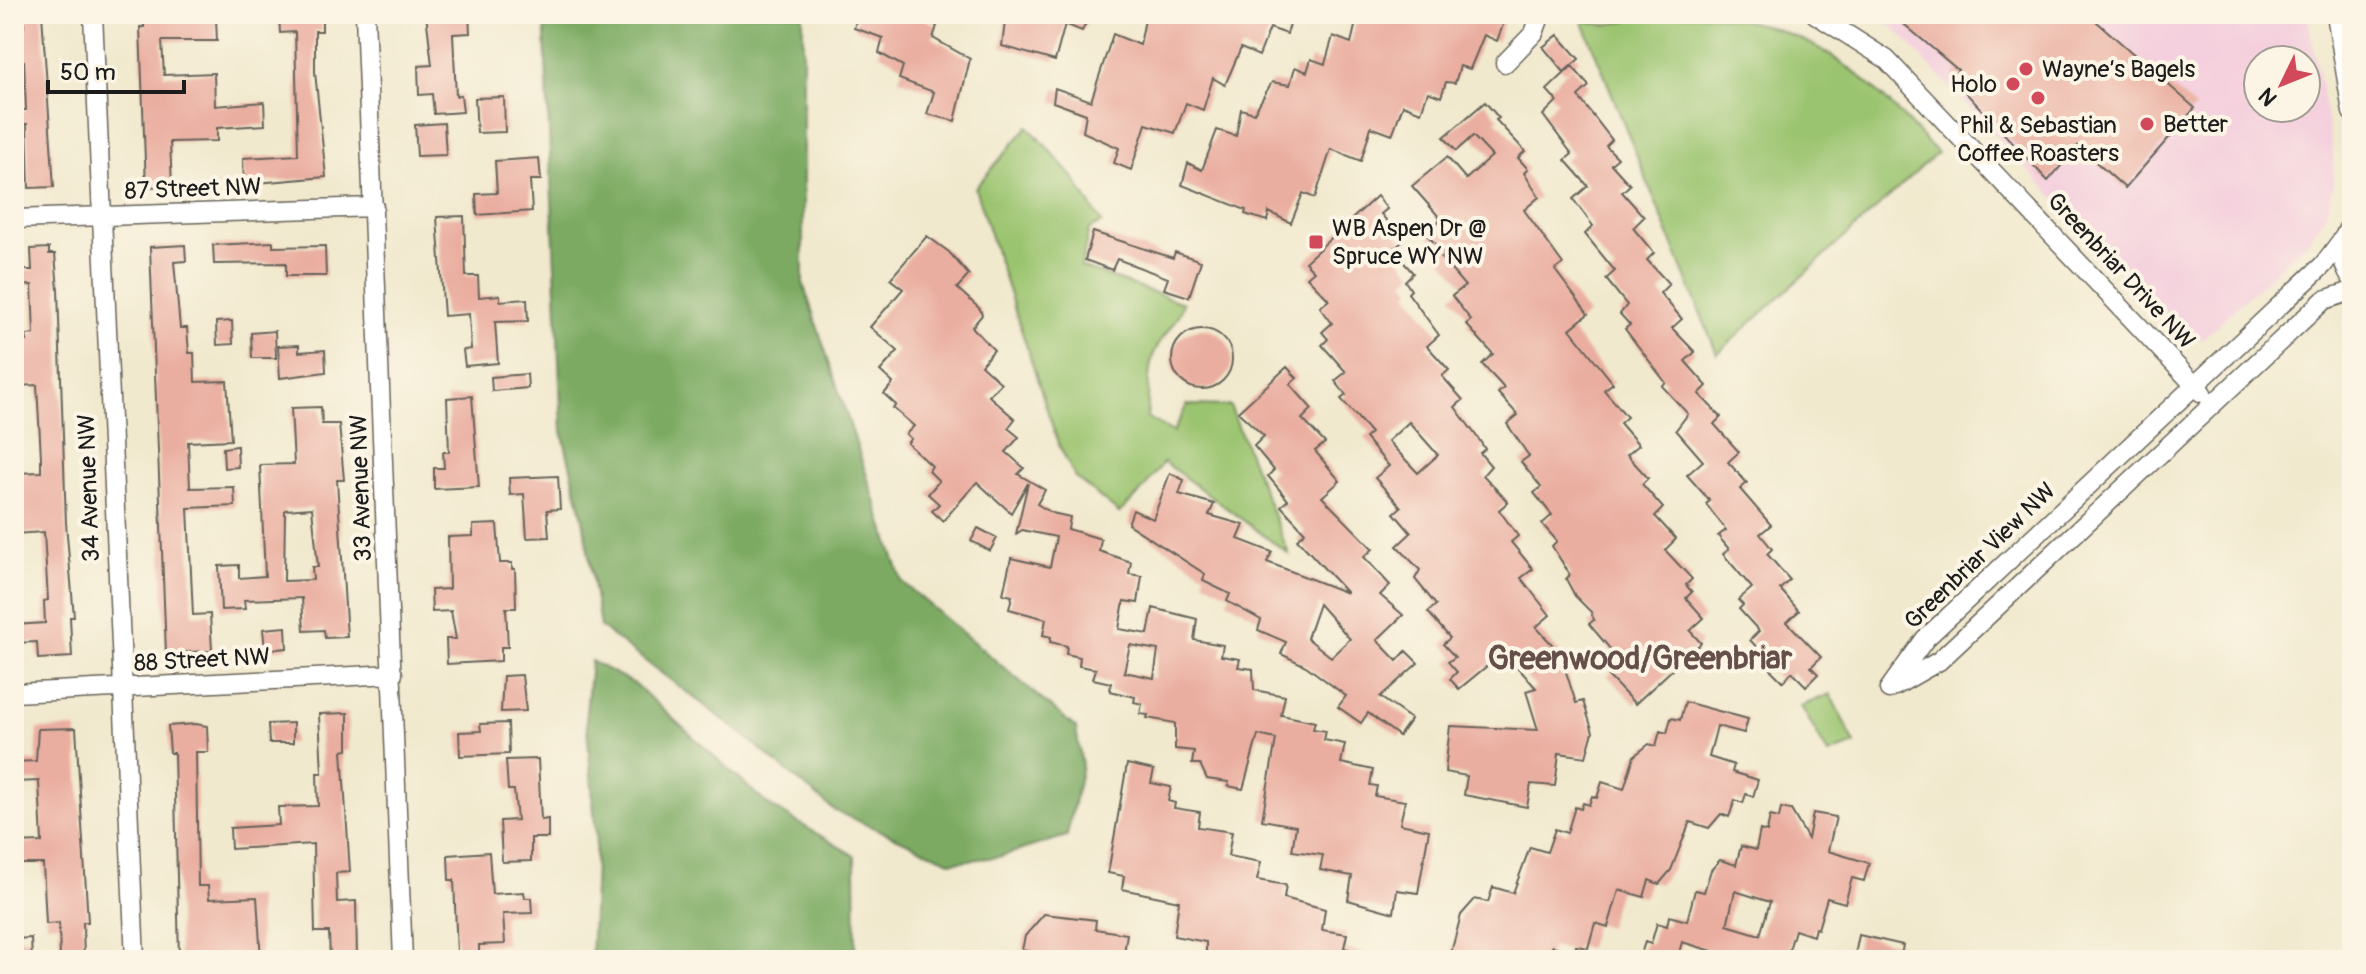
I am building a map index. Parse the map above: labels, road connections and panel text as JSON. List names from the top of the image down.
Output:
{
  "streets": {
    "street": [
      "87 Street NW",
      "Greenbriar Drive NW",
      "34 Avenue NW",
      "33 Avenue NW",
      "Greenbriar View NW",
      "88 Street NW"
    ]
  },
  "crossings": [
    ["87 Street NW", "34 Avenue NW"],
    ["87 Street NW", "33 Avenue NW"],
    ["Greenbriar Drive NW", "Greenbriar View NW"],
    ["34 Avenue NW", "88 Street NW"],
    ["33 Avenue NW", "88 Street NW"]
  ],
  "districts": ["Greenwood/Greenbriar"],
  "places": {
    "other": [
      "Wayne’s Bagels",
      "Holo",
      "Phil & Sebastian Coffee Roasters",
      "Better"
    ],
    "transit": ["WB Aspen Dr @ Spruce WY NW"]
  },
  "scale_bar": "50 m",
  "north": "bottom left"
}
